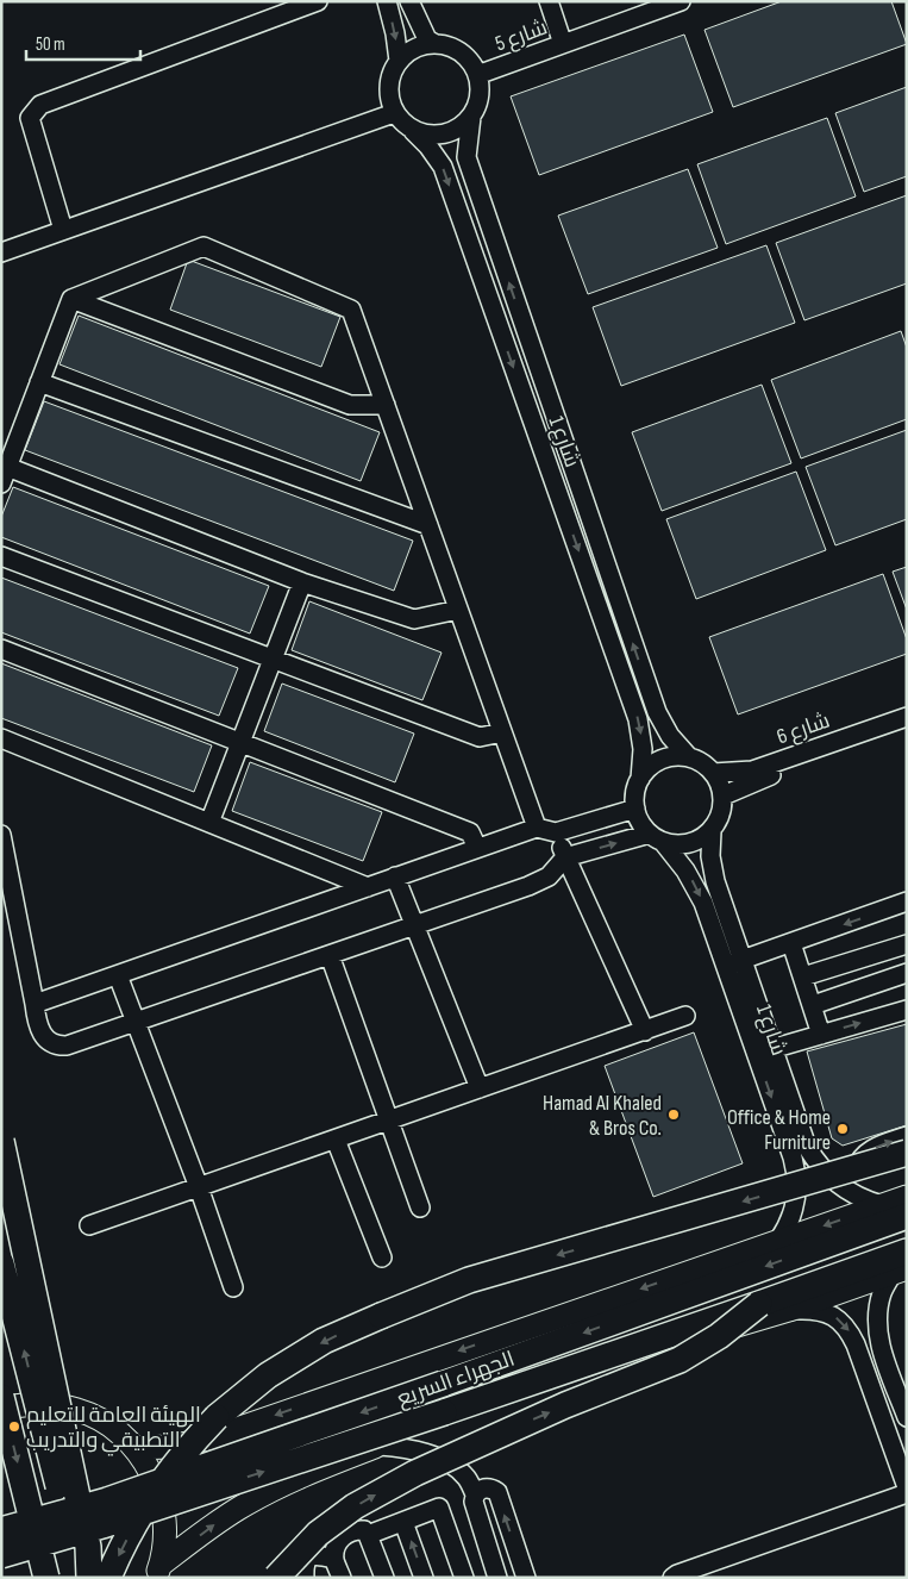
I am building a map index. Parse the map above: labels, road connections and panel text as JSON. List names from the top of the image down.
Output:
{
  "streets": {
    "highway": ["الجهراء السريع"],
    "street": ["شارع 5", "شارع 1", "شارع 6"]
  },
  "crossings": [
    ["شارع 5", "شارع 1"],
    ["شارع 1", "شارع 6"],
    ["شارع 1", "الجهراء السريع"]
  ],
  "places": ["Hamad Al Khaled & Bros Co.", "Office & Home Furniture", "الهيئة العامة للتعليم التطبيقي والتدريب"],
  "scale_bar": "50 m"
}
